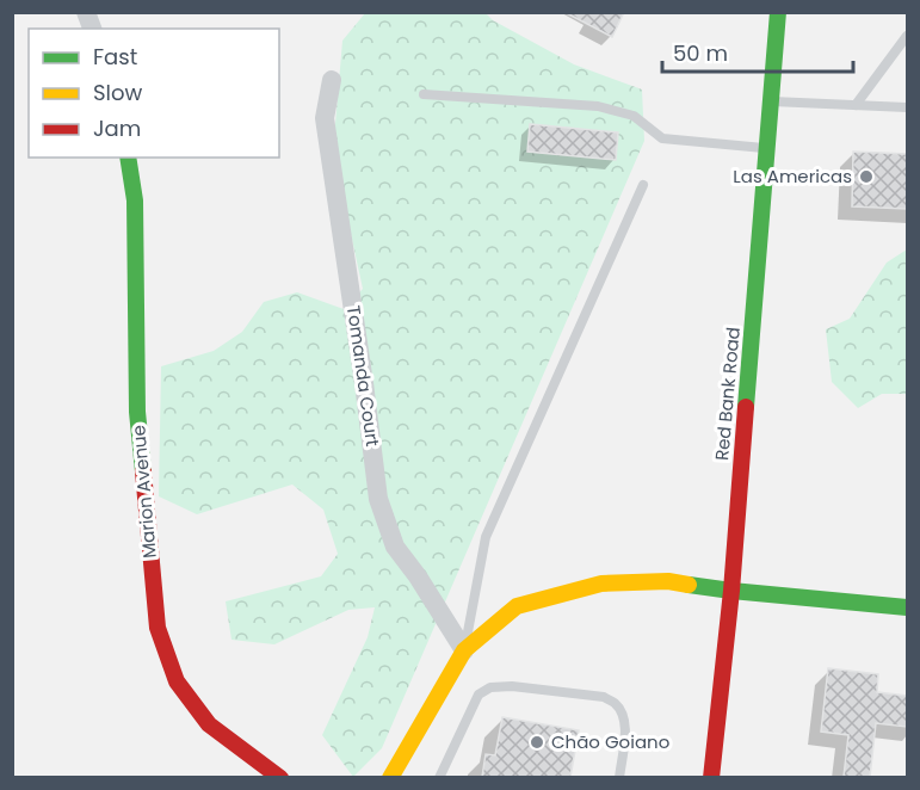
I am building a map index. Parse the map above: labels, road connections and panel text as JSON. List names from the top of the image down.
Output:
{
  "streets": {
    "street": ["Tomanda Court", "Red Bank Road", "Marion Avenue"]
  },
  "places": ["Las Americas", "Chão Goiano"],
  "legend": ["Fast", "Slow", "Jam"],
  "scale_bar": "50 m"
}
